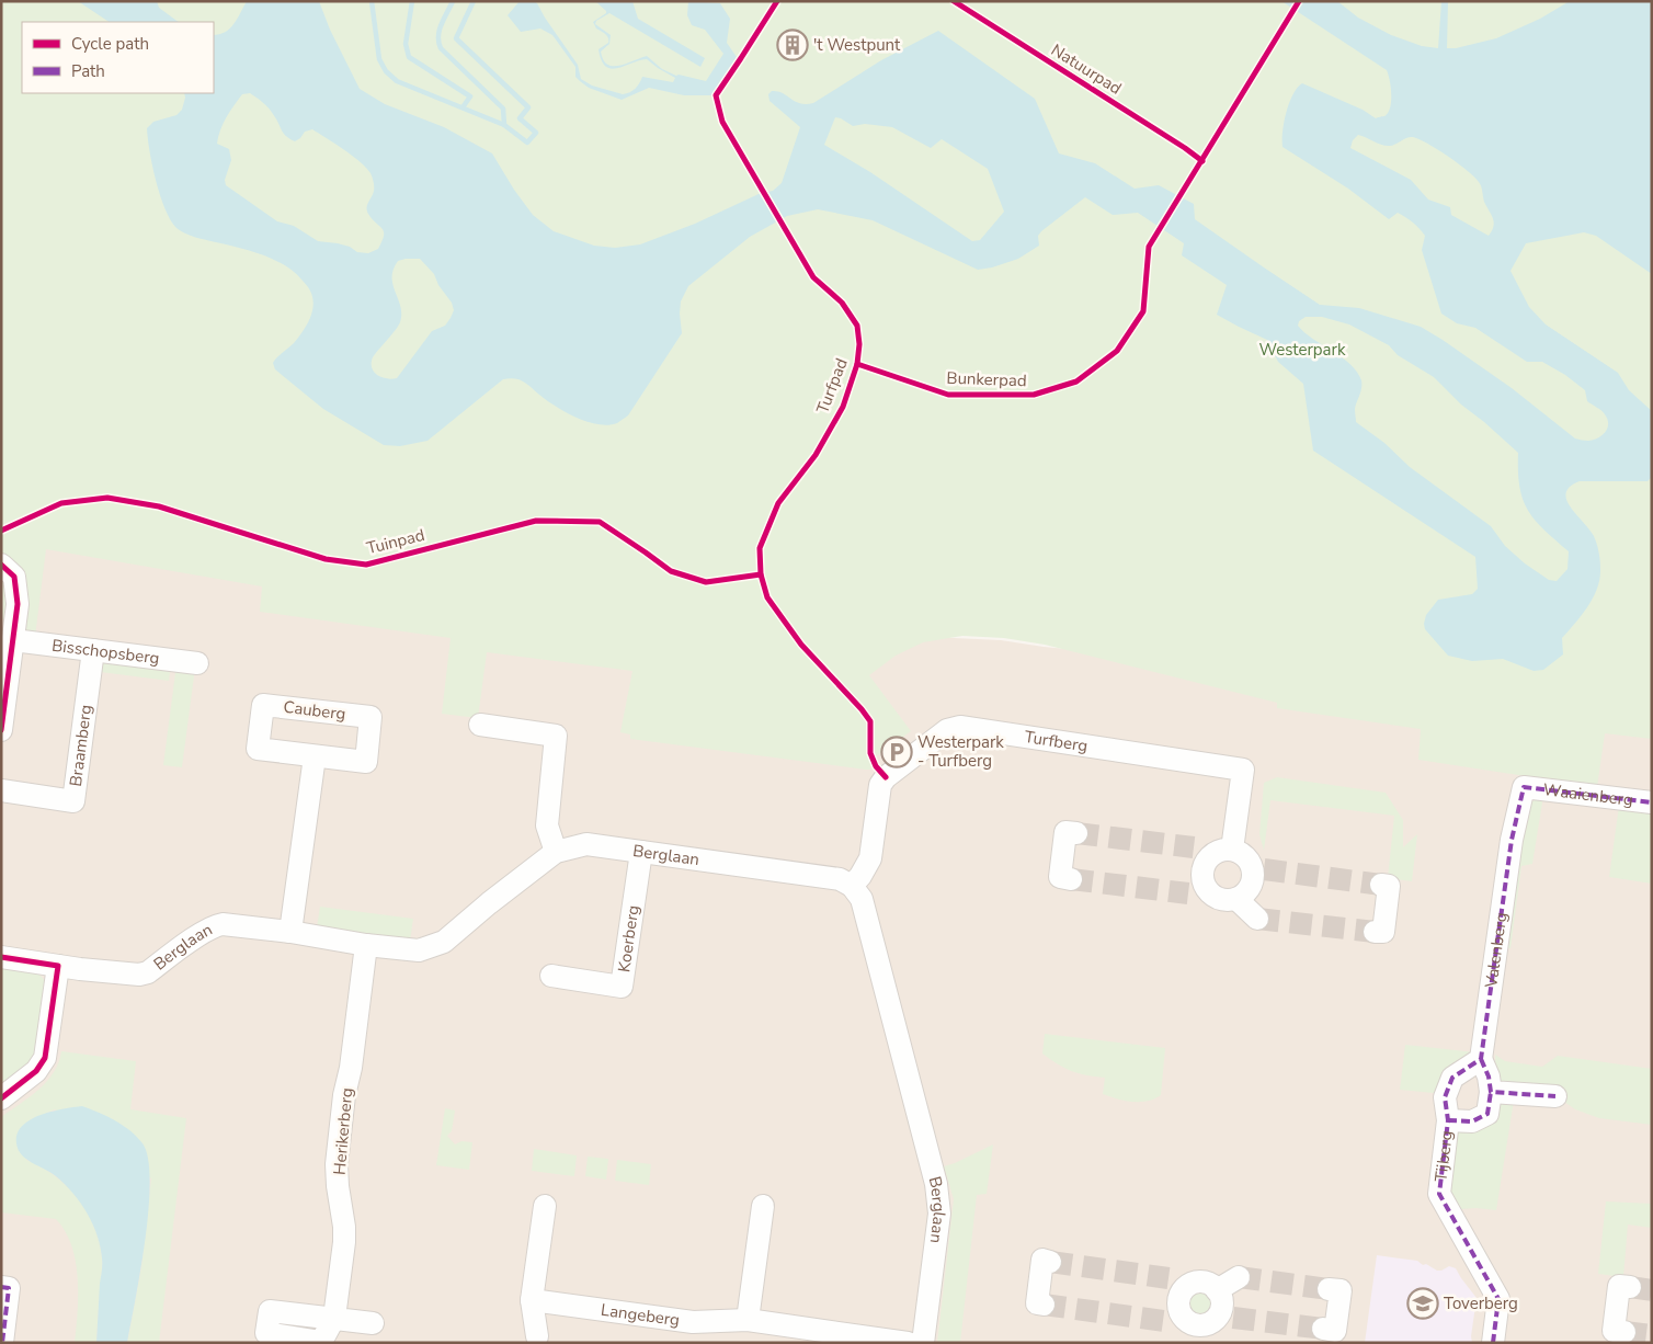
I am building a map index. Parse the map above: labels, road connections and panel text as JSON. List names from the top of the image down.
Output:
{
  "streets": {
    "street": [
      "Bisschopsberg",
      "Cauberg",
      "Turfberg",
      "Braamberg",
      "Waaienberg",
      "Berglaan",
      "Koerberg",
      "Valenberg",
      "Herikerberg",
      "Tijberg",
      "Langeberg"
    ],
    "cycle path": [
      "Natuurpad",
      "Bunkerpad",
      "Turfpad",
      "Tuinpad"
    ]
  },
  "crossings": [
    ["Bisschopsberg", "Braamberg"],
    ["Turfberg", "Berglaan"],
    ["Waaienberg", "Valenberg"],
    ["Berglaan", "Koerberg"],
    ["Berglaan", "Herikerberg"],
    ["Valenberg", "Tijberg"]
  ],
  "parks": ["Westerpark"],
  "places": {
    "building": ["'t Westpunt"],
    "parking": ["Westerpark - Turfberg"],
    "school or university": ["Toverberg"]
  },
  "legend": ["Cycle path", "Path"]
}
